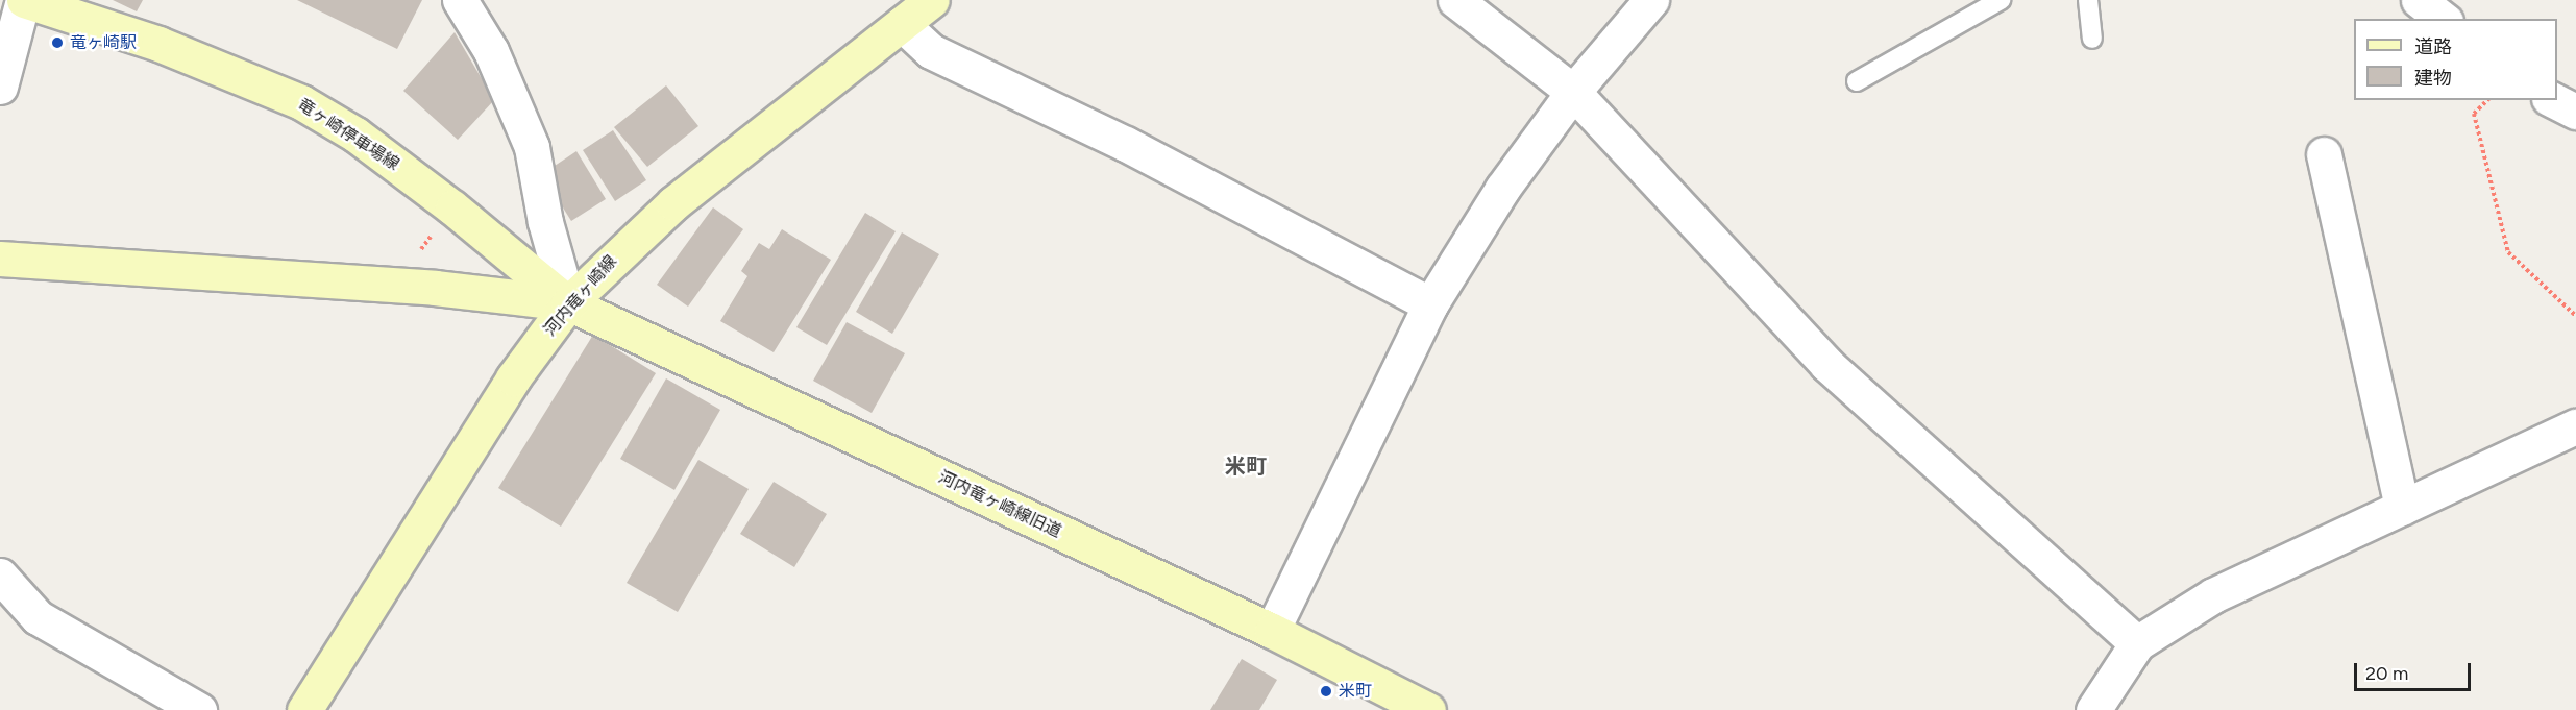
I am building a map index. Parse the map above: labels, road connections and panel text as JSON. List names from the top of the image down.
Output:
{
  "streets": {
    "main road": ["竜ヶ崎停車場線", "河内竜ヶ崎線", "河内竜ヶ崎線旧道"]
  },
  "crossings": [
    ["竜ヶ崎停車場線", "河内竜ヶ崎線"],
    ["竜ヶ崎停車場線", "河内竜ヶ崎線旧道"],
    ["河内竜ヶ崎線", "河内竜ヶ崎線旧道"]
  ],
  "districts": ["米町"],
  "places": ["竜ヶ崎駅", "米町"],
  "legend": ["道路", "建物"],
  "scale_bar": "20 m"
}
